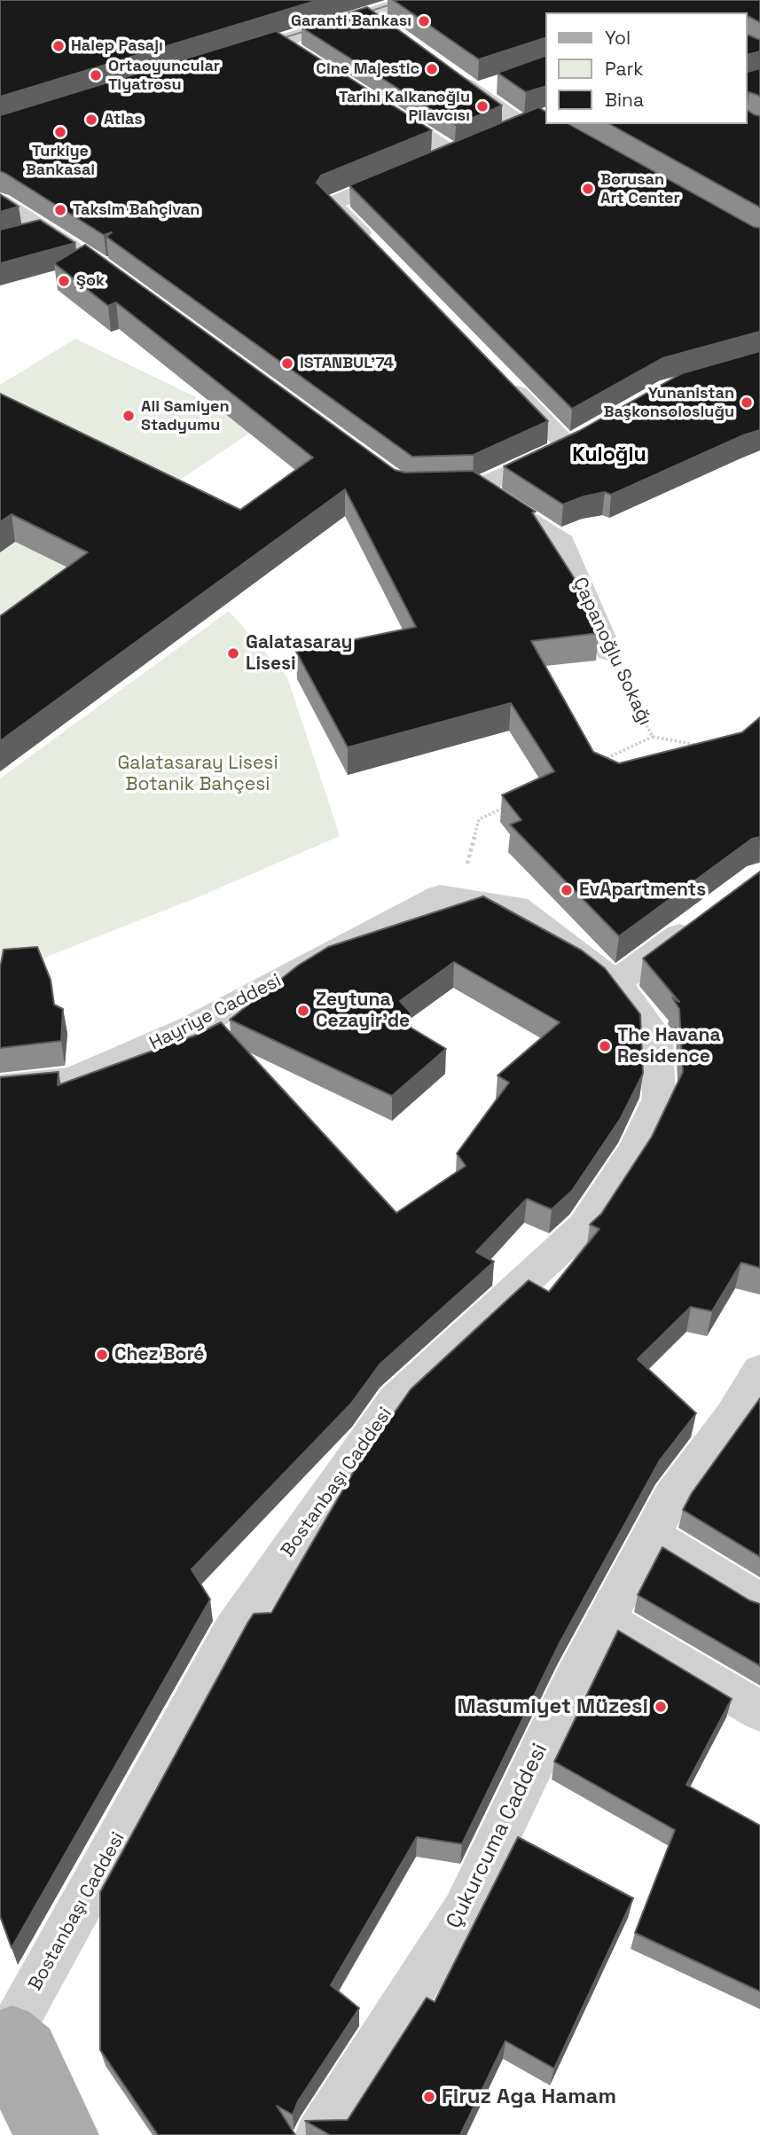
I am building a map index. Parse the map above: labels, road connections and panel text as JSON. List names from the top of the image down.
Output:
{
  "streets": {
    "street": [
      "Çapanoğlu Sokağı",
      "Hayriye Caddesi",
      "Bostanbaşı Caddesi",
      "Çukurcuma Caddesi"
    ]
  },
  "crossings": [
    ["Hayriye Caddesi", "Bostanbaşı Caddesi"]
  ],
  "districts": ["Kuloğlu"],
  "parks": ["Galatasaray Lisesi Botanik Bahçesi"],
  "places": [
    "Garanti Bankası",
    "Halep Pasajı",
    "Cine Majestic",
    "Ortaoyuncular Tiyatrosu",
    "Tarihi Kalkanoğlu Pilavcısı",
    "Atlas",
    "Turkiye Bankasai",
    "Borusan Art Center",
    "Taksim Bahçivan",
    "Şok",
    "ISTANBUL'74",
    "Yunanistan Başkonsolosluğu",
    "Ali Samiyen Stadyumu",
    "Galatasaray Lisesi",
    "EvApartments",
    "Zeytuna Cezayir'de",
    "The Havana Residence",
    "Chez Boré",
    "Masumiyet Müzesi",
    "Firuz Aga Hamam"
  ],
  "legend": ["Yol", "Park", "Bina"]
}
